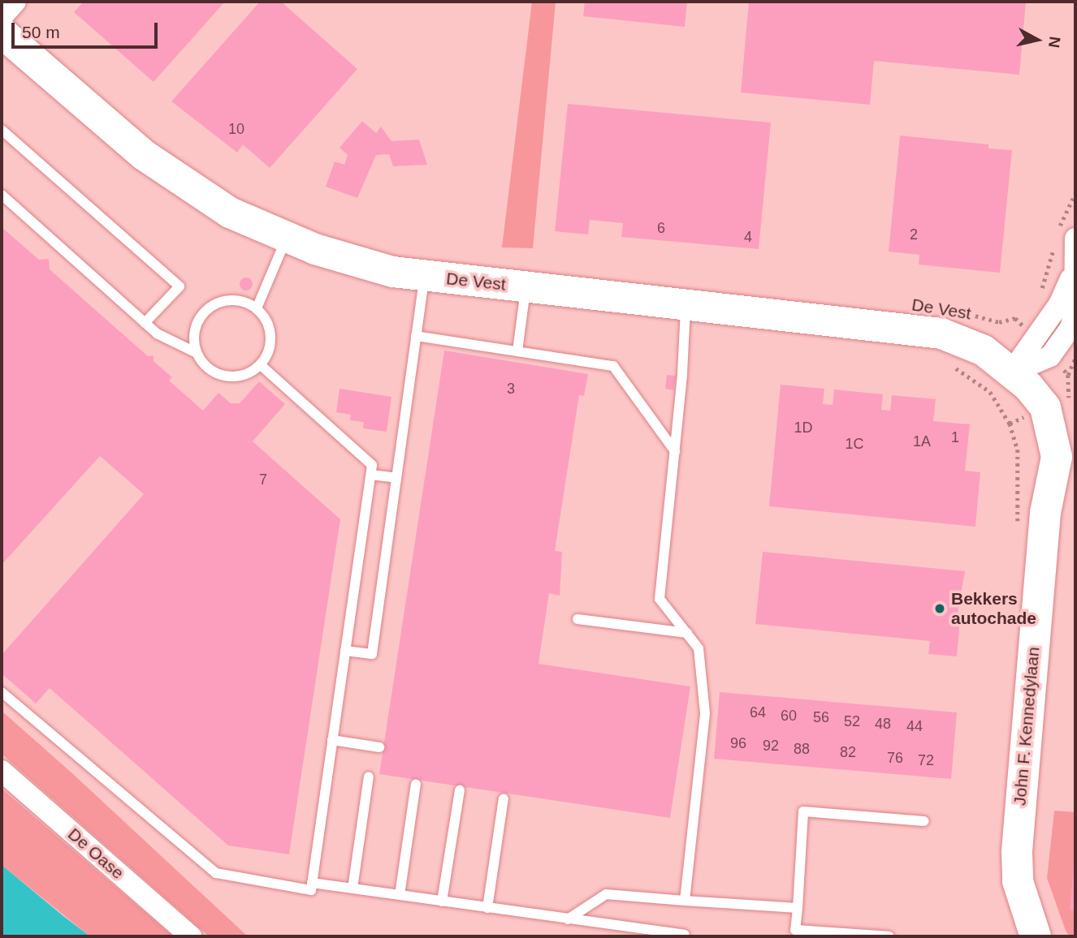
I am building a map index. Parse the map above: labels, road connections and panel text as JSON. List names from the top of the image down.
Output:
{
  "streets": {
    "main road": ["De Vest", "John F. Kennedylaan"],
    "street": ["De Oase"]
  },
  "crossings": [
    ["De Vest", "John F. Kennedylaan"]
  ],
  "places": ["Bekkers autochade"],
  "house_numbers": [
    "10",
    "6",
    "2",
    "4",
    "3",
    "1D",
    "1",
    "1A",
    "1C",
    "7",
    "64",
    "60",
    "56",
    "52",
    "48",
    "44",
    "96",
    "92",
    "88",
    "82",
    "76",
    "72"
  ],
  "scale_bar": "50 m",
  "north": "right"
}
